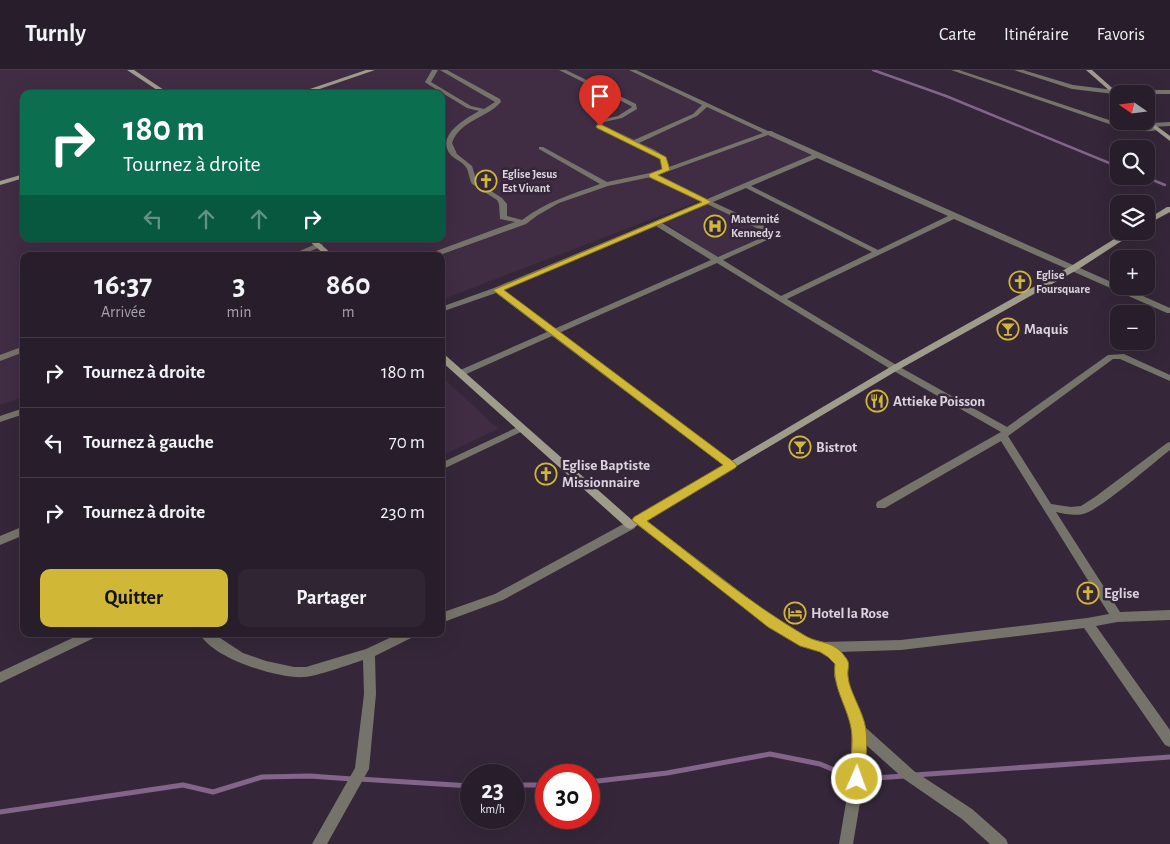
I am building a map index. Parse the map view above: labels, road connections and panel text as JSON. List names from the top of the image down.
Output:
{
  "places": {
    "church": [
      "Eglise Jesus Est Vivant",
      "Eglise Foursquare",
      "Eglise Baptiste Missionnaire",
      "Eglise"
    ],
    "hospital": ["Maternité Kennedy 2"],
    "bar": ["Maquis", "Bistrot"],
    "restaurant": ["Attieke Poisson"],
    "hotel": ["Hotel la Rose"]
  },
  "north": "left",
  "page": {
    "header": "Turnly",
    "nav": ["Carte", "Itinéraire", "Favoris"],
    "map_buttons": ["+", "−"],
    "turn": ["180 m", "Tournez à droite"],
    "eta": [
      "16:37",
      "Arrivée",
      "3",
      "min",
      "860",
      "m"
    ],
    "list": [
      {
        "name": "Tournez à droite",
        "value": "180 m"
      },
      {
        "name": "Tournez à gauche",
        "value": "70 m"
      },
      {
        "name": "Tournez à droite",
        "value": "230 m"
      }
    ],
    "buttons": ["Quitter", "Partager"],
    "speed": "23 km/h",
    "limit": "30"
  }
}
